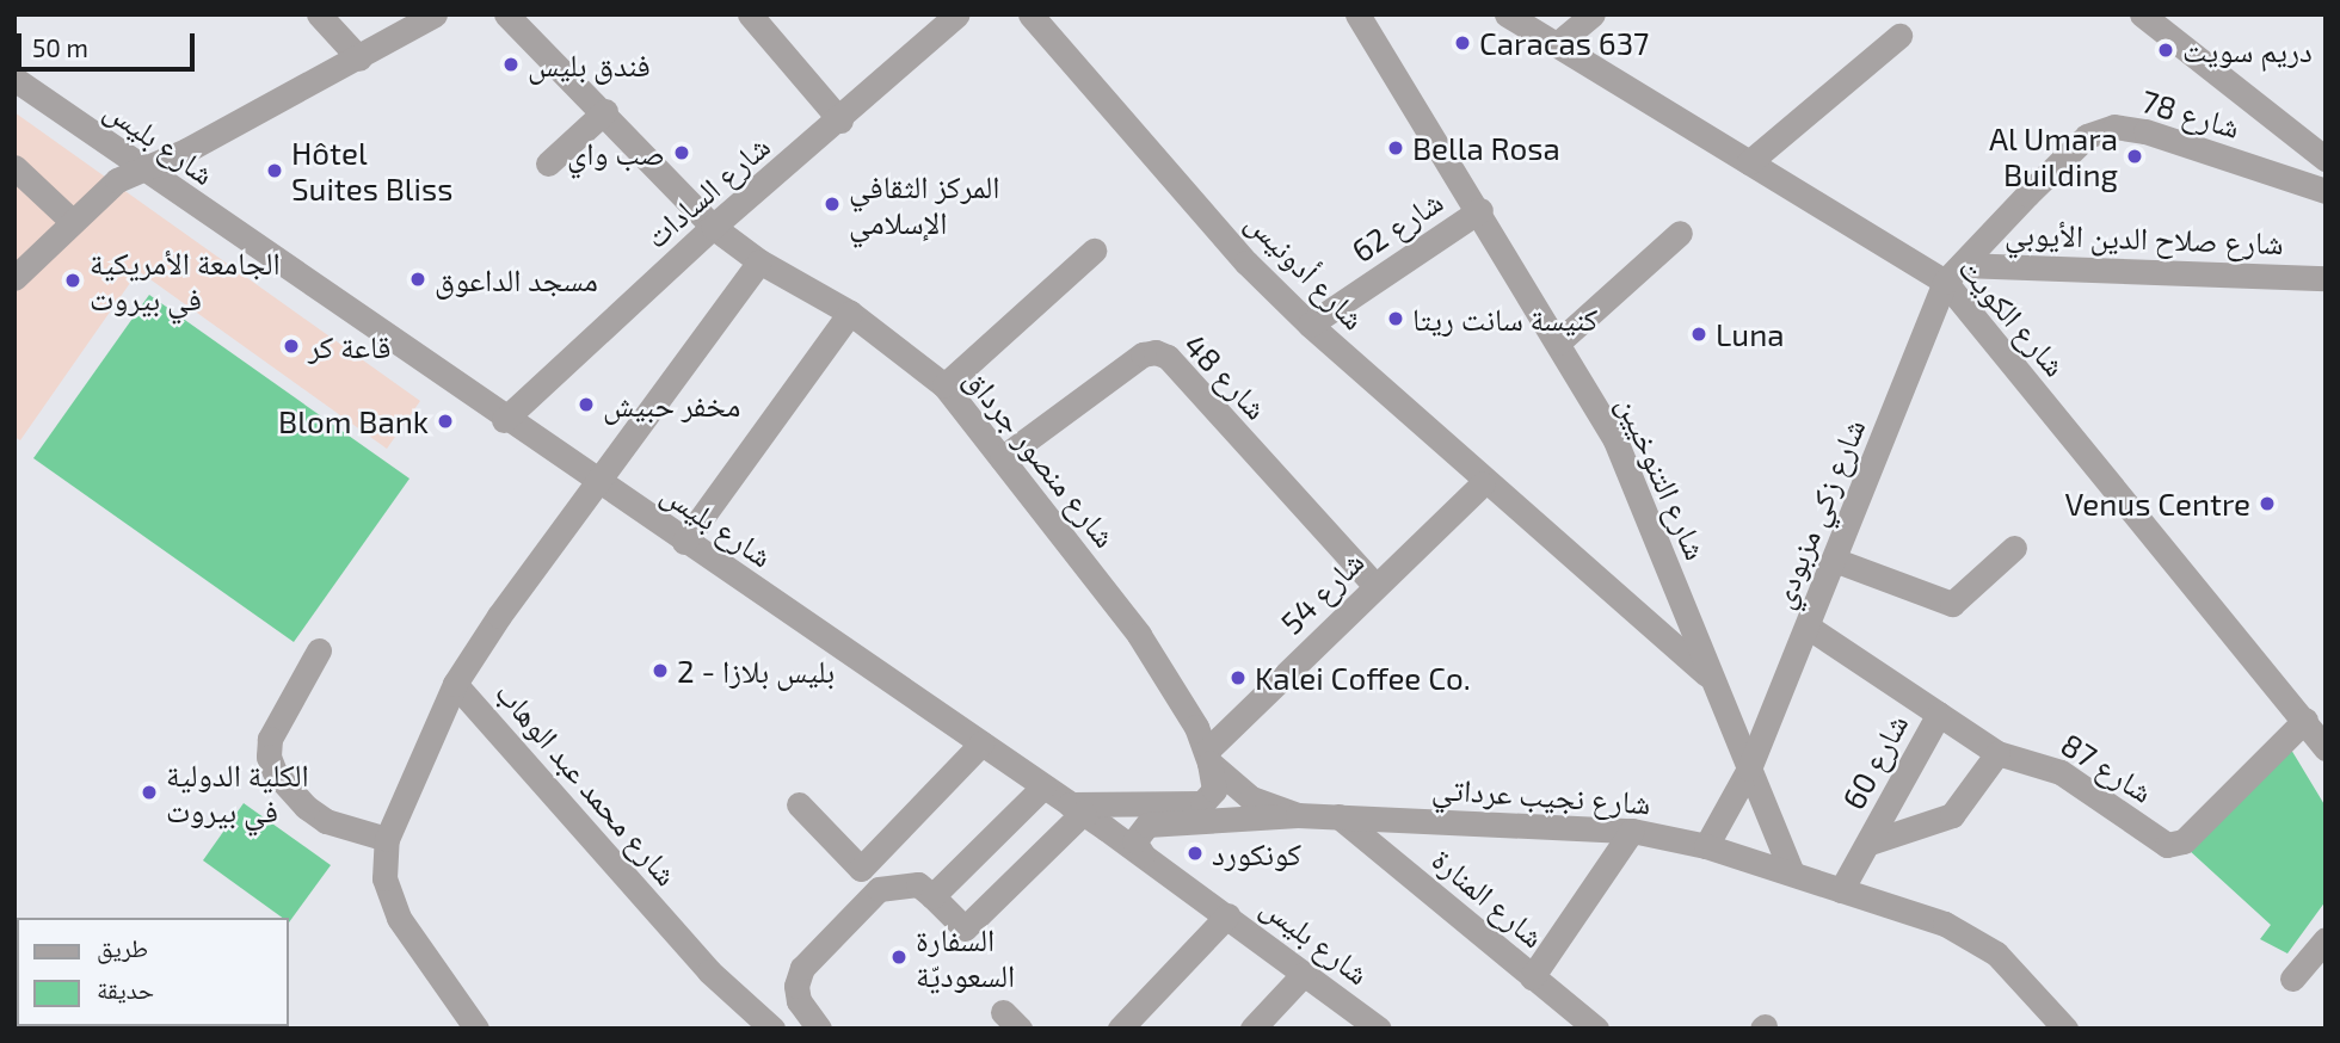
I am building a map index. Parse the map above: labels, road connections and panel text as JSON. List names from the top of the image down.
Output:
{
  "streets": {
    "street": [
      "شارع 78",
      "شارع بليس",
      "شارع السادات",
      "شارع 62",
      "شارع صلاح الدين الأيوبي",
      "شارع أدونيس",
      "شارع الكويت",
      "شارع 48",
      "شارع منصور جرداق",
      "شارع التنوخيين",
      "شارع زكي مزبودي",
      "شارع 54",
      "شارع 60",
      "شارع 87",
      "شارع محمد عبد الوهاب",
      "شارع نجيب عرداتي",
      "شارع المنارة"
    ]
  },
  "crossings": [
    ["شارع 78", "شارع صلاح الدين الأيوبي"],
    ["شارع 78", "شارع الكويت"],
    ["شارع 78", "شارع زكي مزبودي"],
    ["شارع بليس", "شارع السادات"],
    ["شارع بليس", "شارع محمد عبد الوهاب"],
    ["شارع بليس", "شارع نجيب عرداتي"],
    ["شارع السادات", "شارع منصور جرداق"],
    ["شارع 62", "شارع أدونيس"],
    ["شارع 62", "شارع التنوخيين"],
    ["شارع صلاح الدين الأيوبي", "شارع الكويت"],
    ["شارع صلاح الدين الأيوبي", "شارع زكي مزبودي"],
    ["شارع أدونيس", "شارع التنوخيين"],
    ["شارع أدونيس", "شارع 54"],
    ["شارع الكويت", "شارع زكي مزبودي"],
    ["شارع الكويت", "شارع 87"],
    ["شارع 48", "شارع منصور جرداق"],
    ["شارع 48", "شارع 54"],
    ["شارع منصور جرداق", "شارع 54"],
    ["شارع منصور جرداق", "شارع محمد عبد الوهاب"],
    ["شارع منصور جرداق", "شارع نجيب عرداتي"],
    ["شارع التنوخيين", "شارع زكي مزبودي"],
    ["شارع زكي مزبودي", "شارع 87"],
    ["شارع زكي مزبودي", "شارع نجيب عرداتي"],
    ["شارع 60", "شارع 87"],
    ["شارع 60", "شارع نجيب عرداتي"],
    ["شارع نجيب عرداتي", "شارع المنارة"]
  ],
  "places": [
    "Caracas 637",
    "دريم سويت",
    "فندق بليس",
    "Bella Rosa",
    "صب واي",
    "Al Umara Building",
    "Hôtel Suites Bliss",
    "المركز الثقافي الإسلامي",
    "مسجد الداعوق",
    "الجامعة الأمريكية في بيروت",
    "كنيسة سانت ريتا",
    "Luna",
    "قاعة كر",
    "مخفر حبيش",
    "Blom Bank",
    "Venus Centre",
    "2 - بليس بلازا",
    "Kalei Coffee Co.",
    "الكلية الدولية في بيروت",
    "كونكورد",
    "السفارة السعوديّة"
  ],
  "legend": ["طريق", "حديقة"],
  "scale_bar": "50 m"
}
